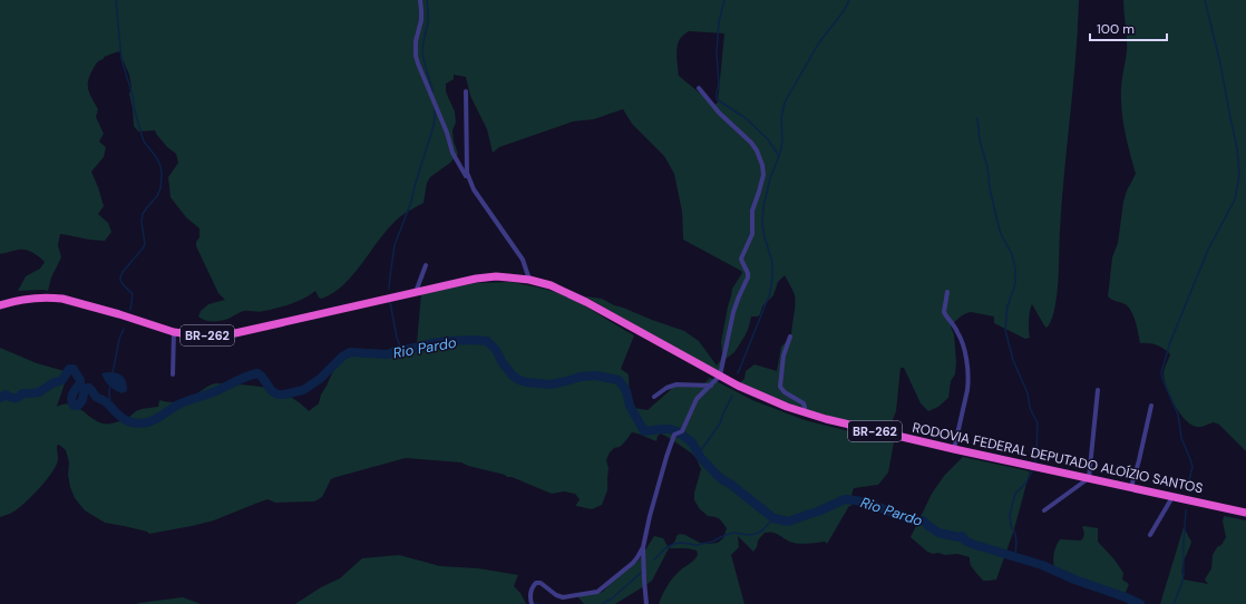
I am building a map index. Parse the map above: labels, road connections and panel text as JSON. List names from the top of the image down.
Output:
{
  "streets": {
    "highway": ["BR-262", "RODOVIA FEDERAL DEPUTADO ALOÍZIO SANTOS"]
  },
  "water": ["Rio Pardo"],
  "scale_bar": "100 m"
}
